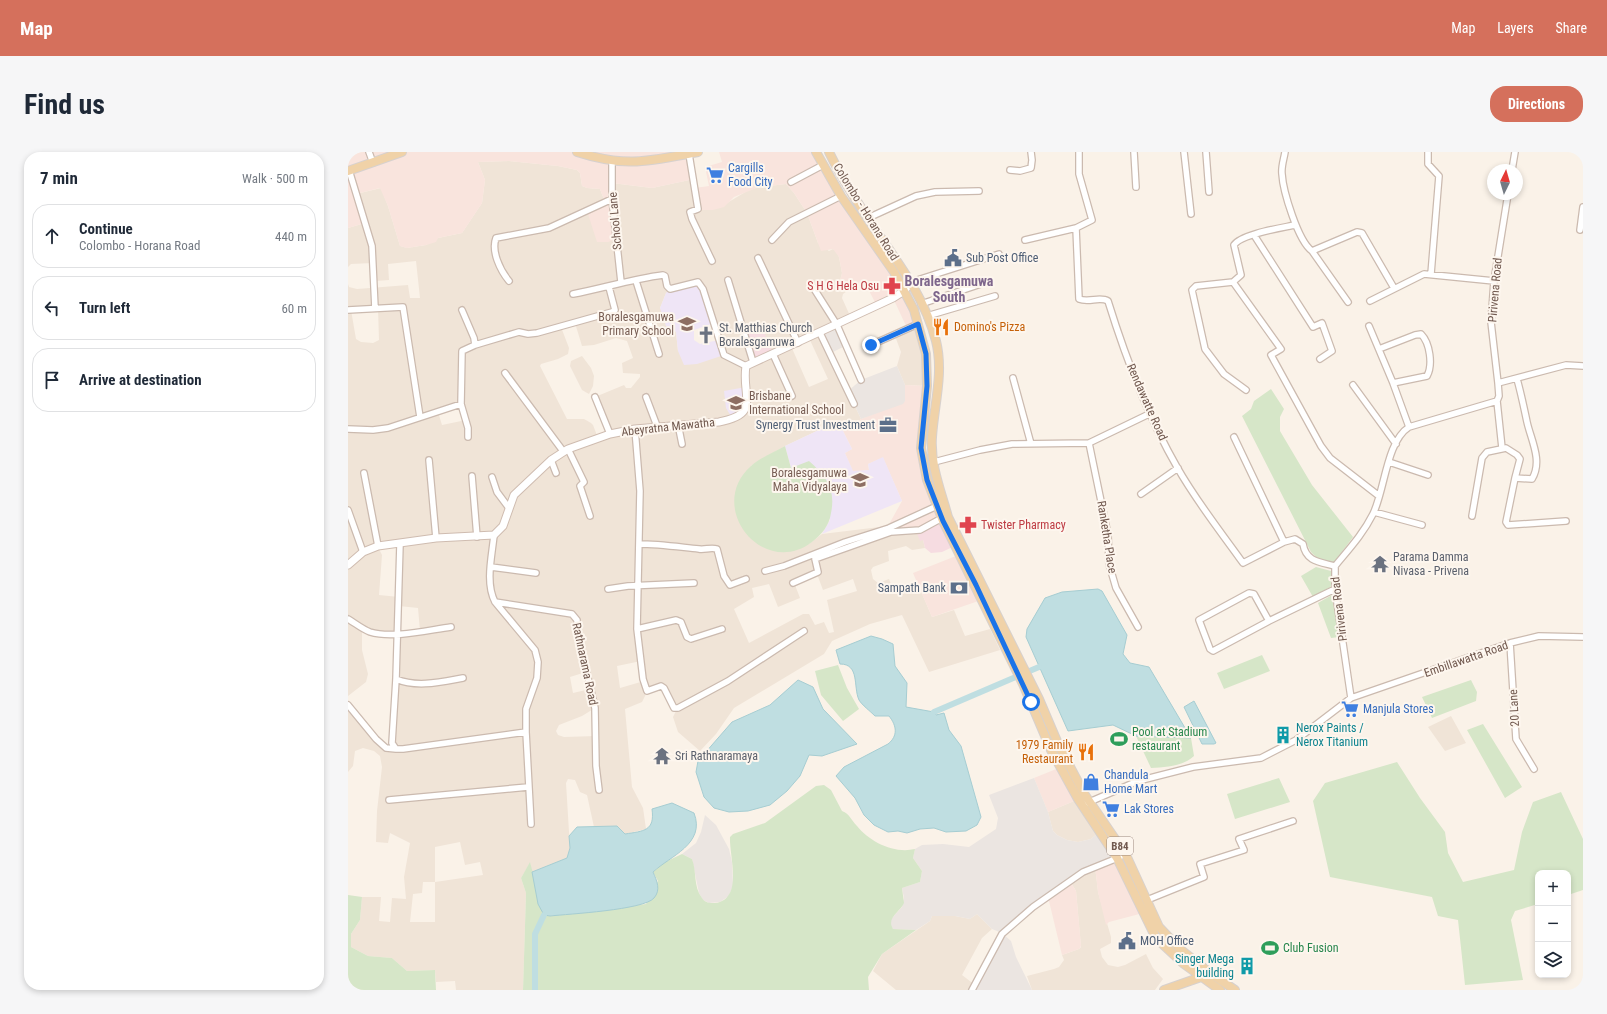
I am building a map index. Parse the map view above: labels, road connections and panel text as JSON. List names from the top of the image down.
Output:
{
  "streets": {
    "main road": ["Colombo - Horana Road", "B84"],
    "street": [
      "School Lane",
      "Pirivena Road",
      "Rendawatte Road",
      "Abeyratna Mawatha",
      "Ranketha Place",
      "Embillawatta Road",
      "Rathnarama Road",
      "20 Lane"
    ]
  },
  "crossings": [
    ["Pirivena Road", "Embillawatta Road"],
    ["Embillawatta Road", "20 Lane"]
  ],
  "districts": ["Boralesgamuwa South"],
  "places": {
    "supermarket": ["Cargills Food City", "Manjula Stores", "Lak Stores"],
    "public building": ["Sub Post Office", "MOH Office"],
    "pharmacy": ["S H G Hela Osu", "Twister Pharmacy"],
    "school or university": ["Boralesgamuwa Primary School", "Brisbane International School", "Boralesgamuwa Maha Vidyalaya"],
    "restaurant": ["Domino's Pizza", "1979 Family Restaurant"],
    "church": ["St. Matthias Church Boralesgamuwa"],
    "office": ["Synergy Trust Investment"],
    "temple": ["Parama Damma Nivasa - Privena", "Sri Rathnaramaya"],
    "bank": ["Sampath Bank"],
    "building": ["Nerox Paints / Nerox Titanium", "Singer Mega building"],
    "sports": ["Pool at Stadium restaurant", "Club Fusion"],
    "shop": ["Chandula Home Mart"]
  },
  "north": "top",
  "page": {
    "header": "Map",
    "nav": ["Map", "Layers", "Share"],
    "buttons": "Directions",
    "title": "Find us",
    "heading": ["7 min", "Walk · 500 m"],
    "list": [
      ["Continue", "Colombo - Horana Road", "440 m"],
      ["Turn left", "60 m"],
      "Arrive at destination"
    ],
    "map_buttons": ["+", "−"]
  }
}
